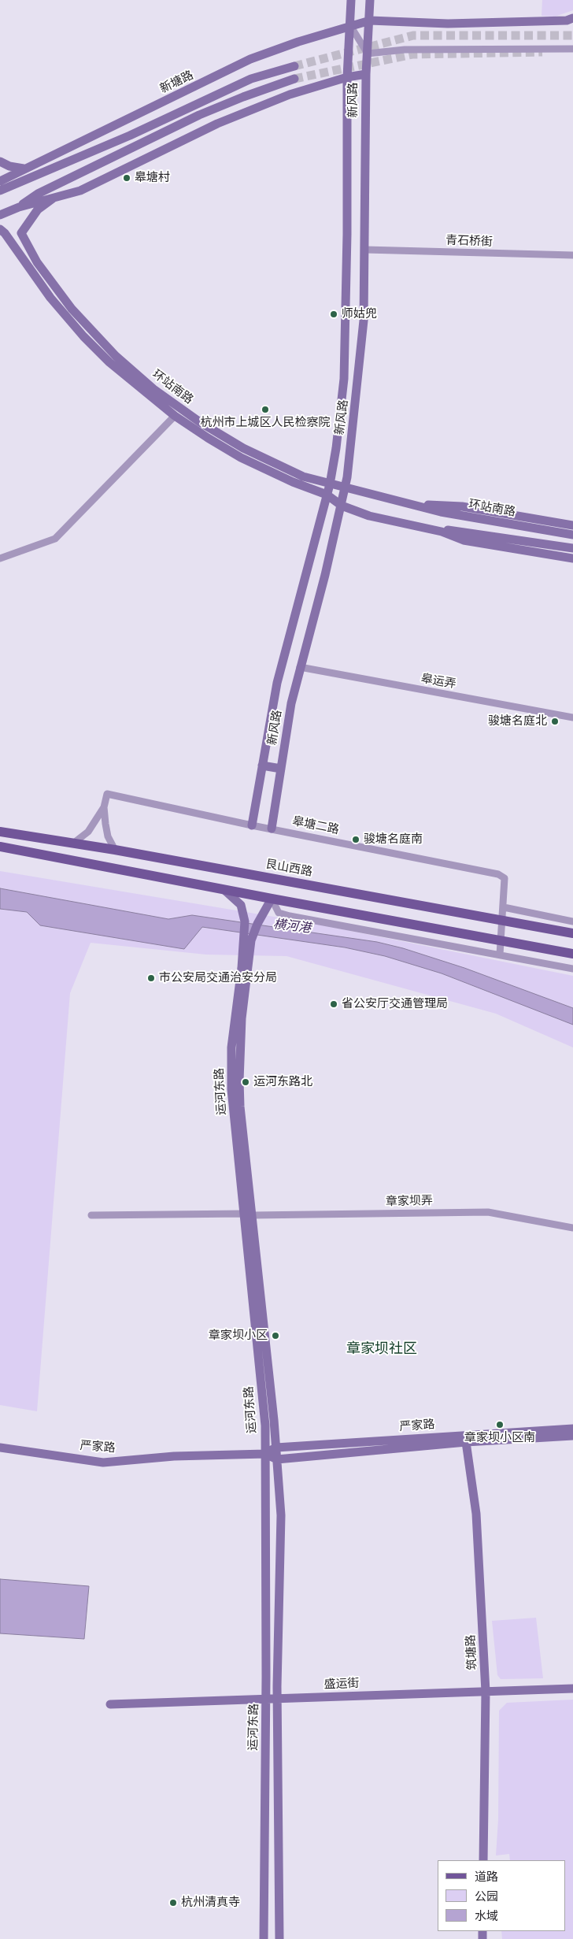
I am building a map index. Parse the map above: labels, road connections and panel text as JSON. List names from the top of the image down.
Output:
{
  "streets": {
    "main road": [
      "新塘路",
      "新风路",
      "环站南路",
      "艮山西路",
      "运河东路",
      "严家路",
      "筑塘路",
      "盛运街"
    ],
    "street": [
      "青石桥街",
      "皋运弄",
      "皋塘二路",
      "章家坝弄"
    ]
  },
  "crossings": [
    ["新塘路", "新风路"],
    ["新风路", "青石桥街"],
    ["新风路", "环站南路"],
    ["新风路", "皋运弄"],
    ["新风路", "皋塘二路"],
    ["运河东路", "章家坝弄"],
    ["运河东路", "严家路"],
    ["运河东路", "盛运街"],
    ["严家路", "筑塘路"],
    ["筑塘路", "盛运街"]
  ],
  "districts": ["章家坝社区"],
  "water": ["横河港"],
  "places": [
    "皋塘村",
    "师姑兜",
    "杭州市上城区人民检察院",
    "骏塘名庭北",
    "骏塘名庭南",
    "市公安局交通治安分局",
    "省公安厅交通管理局",
    "运河东路北",
    "章家坝小区",
    "章家坝小区南",
    "杭州清真寺"
  ],
  "legend": ["道路", "公园", "水域"]
}
